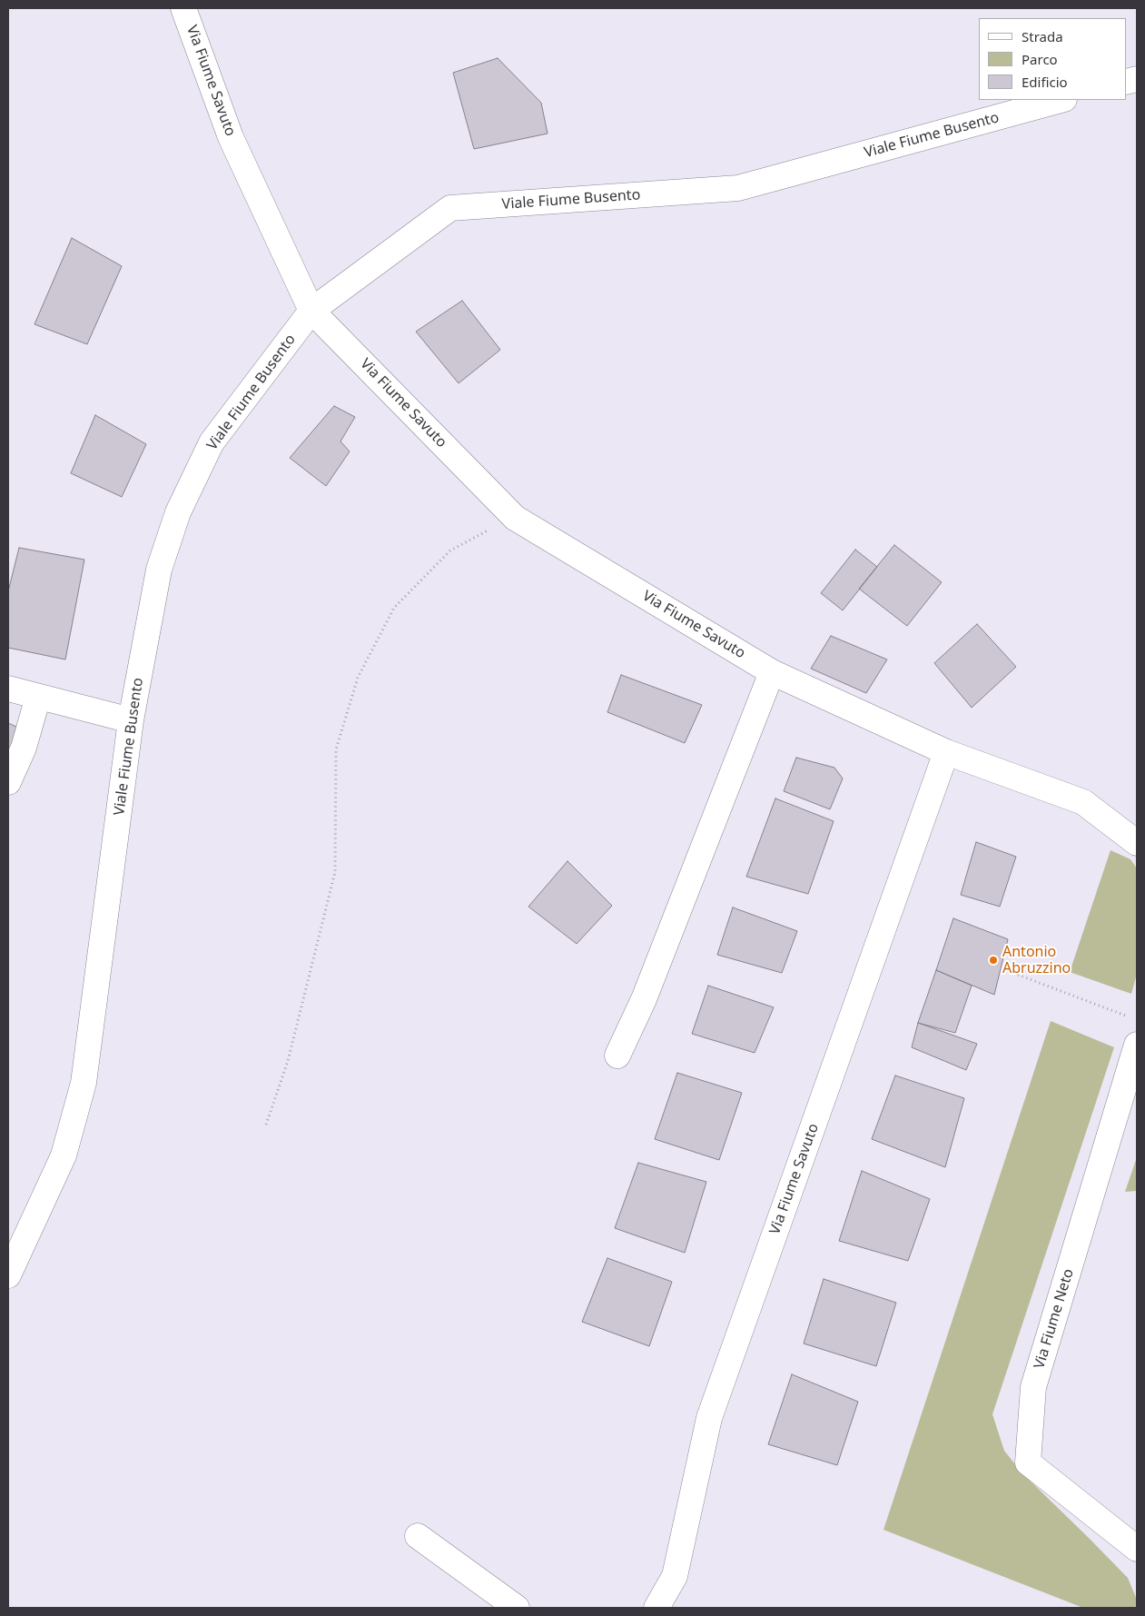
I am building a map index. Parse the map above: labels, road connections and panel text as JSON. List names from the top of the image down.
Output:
{
  "streets": {
    "street": ["Via Fiume Savuto", "Viale Fiume Busento", "Via Fiume Neto"]
  },
  "crossings": [
    ["Via Fiume Savuto", "Viale Fiume Busento"]
  ],
  "places": ["Antonio Abruzzino"],
  "legend": ["Strada", "Parco", "Edificio"]
}
